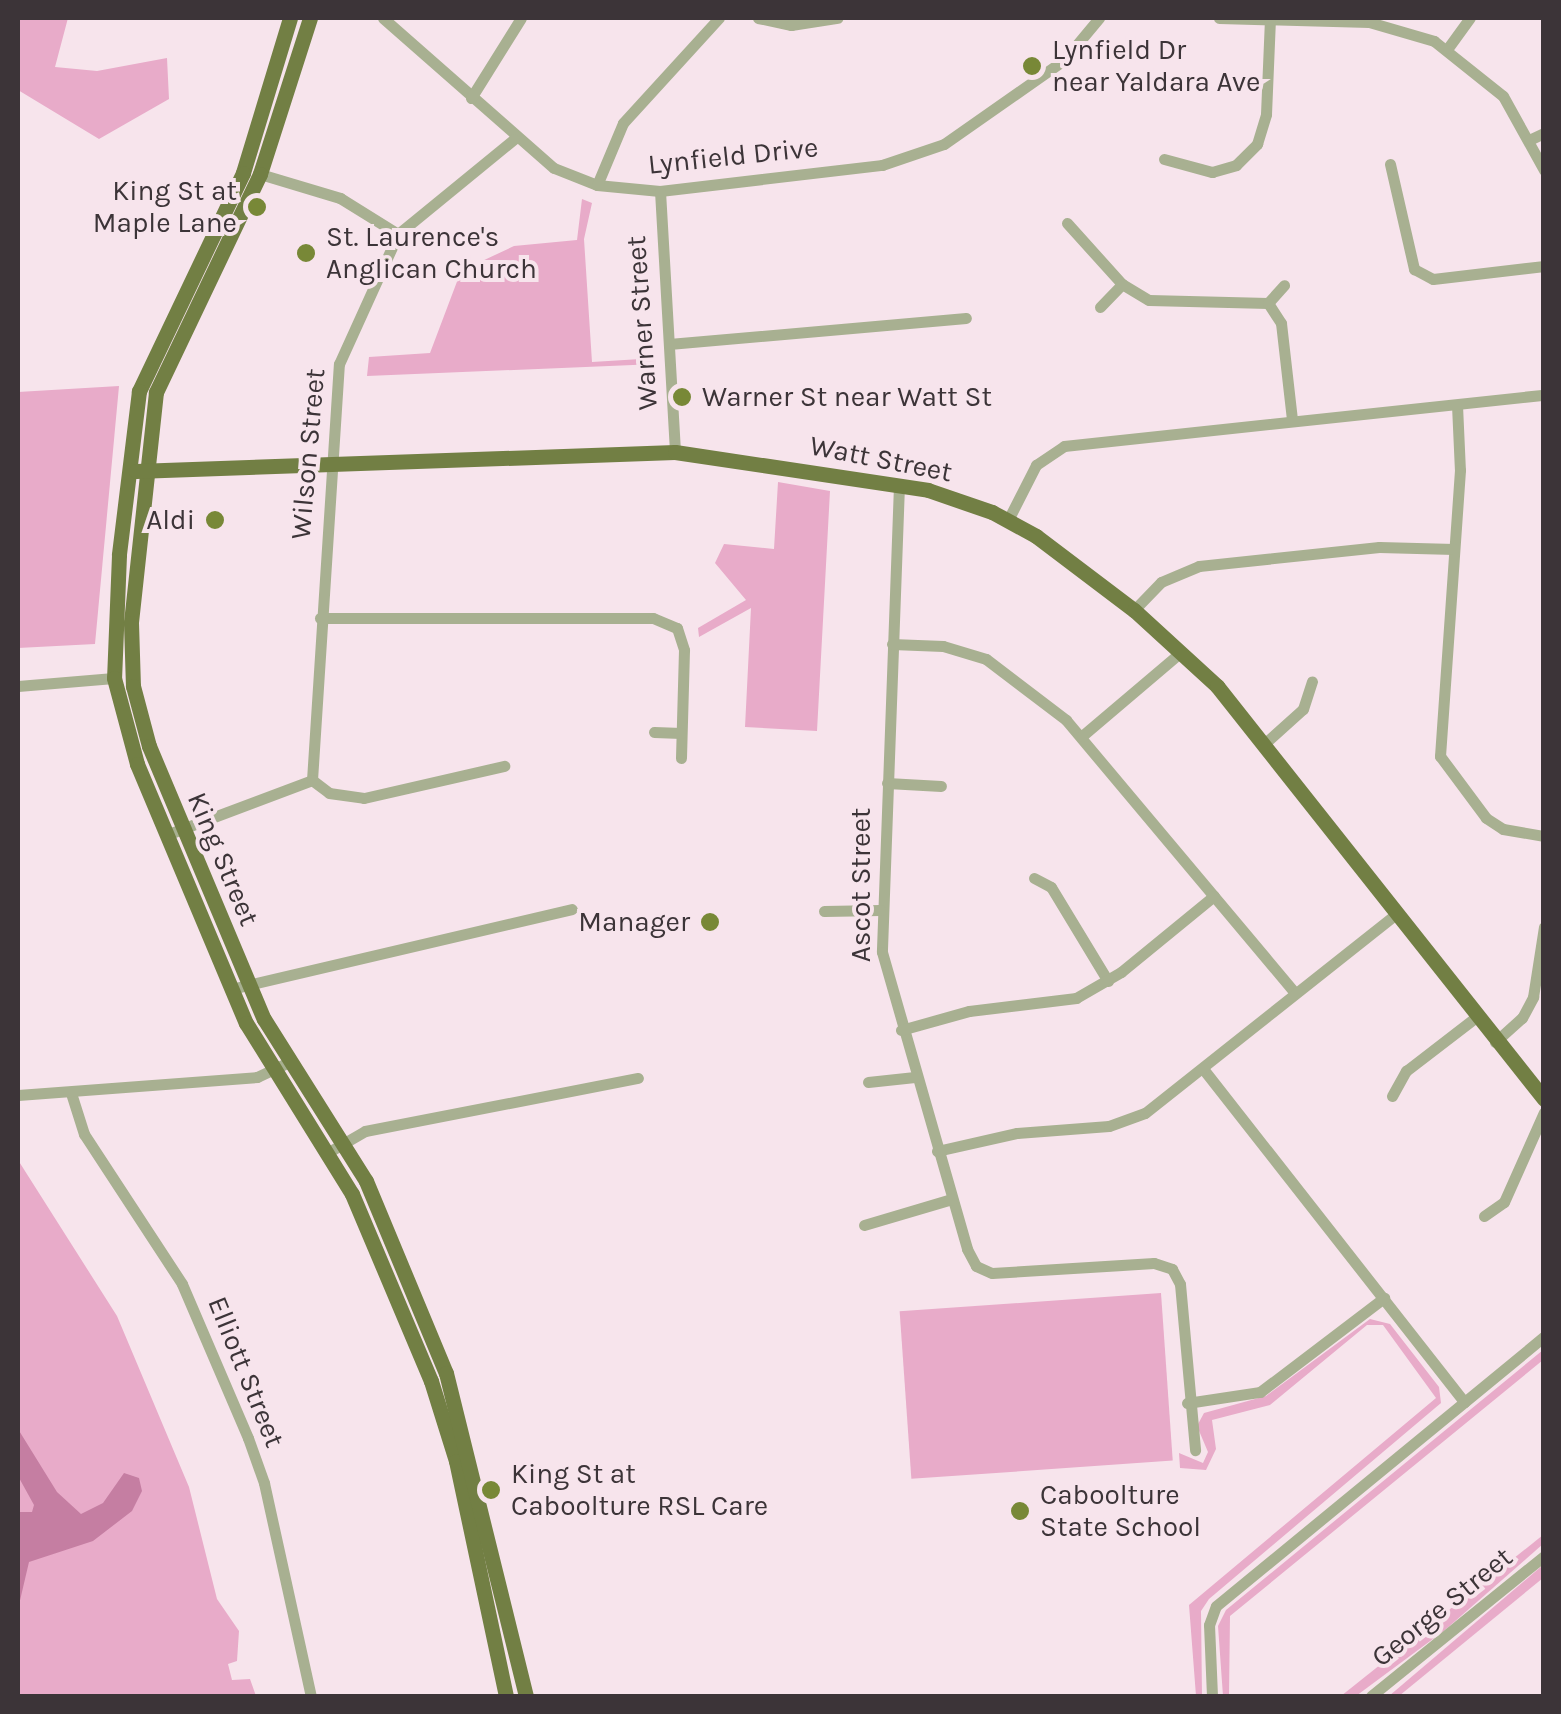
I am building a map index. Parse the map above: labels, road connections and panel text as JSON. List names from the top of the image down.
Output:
{
  "streets": {
    "main road": ["Watt Street", "King Street"],
    "street": [
      "Lynfield Drive",
      "Warner Street",
      "Wilson Street",
      "Ascot Street",
      "Elliott Street",
      "George Street"
    ]
  },
  "crossings": [
    ["Lynfield Drive", "Warner Street"],
    ["Lynfield Drive", "Wilson Street"],
    ["Warner Street", "Watt Street"],
    ["Wilson Street", "Watt Street"],
    ["Watt Street", "King Street"],
    ["Watt Street", "Ascot Street"]
  ],
  "places": [
    "Lynfield Dr near Yaldara Ave",
    "King St at Maple Lane",
    "St. Laurence's Anglican Church",
    "Warner St near Watt St",
    "Aldi",
    "Manager",
    "King St at Caboolture RSL Care",
    "Caboolture State School"
  ]
}
